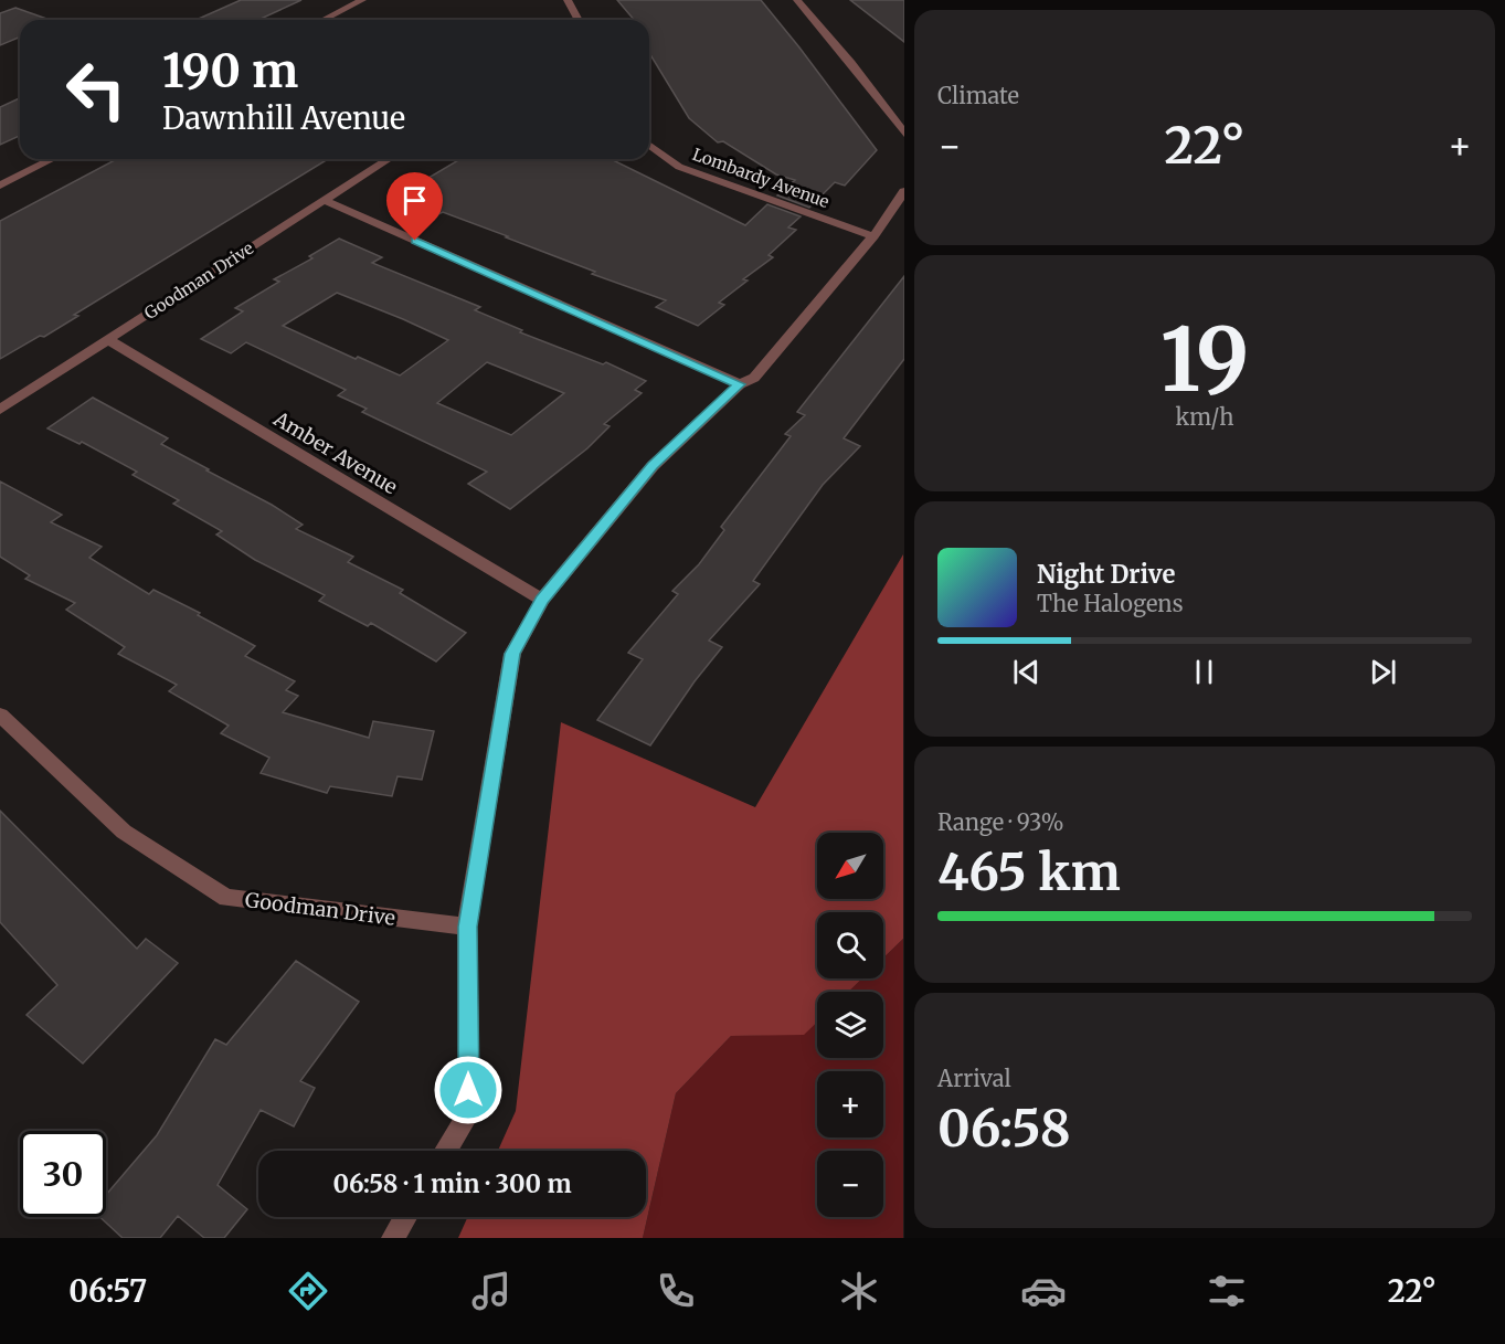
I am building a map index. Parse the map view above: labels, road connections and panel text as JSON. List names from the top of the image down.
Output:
{
  "streets": {
    "street": ["Lombardy Avenue", "Goodman Drive", "Amber Avenue"]
  },
  "crossings": [
    ["Goodman Drive", "Amber Avenue"]
  ],
  "north": "bottom left",
  "page": {
    "tile": [
      "Climate",
      ["19", "km/h"],
      ["Range · 93%", "465 km"],
      ["Arrival", "06:58"]
    ],
    "turn": ["190 m", "Dawnhill Avenue"],
    "heat": ["−", "22°", "+"],
    "song": ["Night Drive", "The Halogens"],
    "map_buttons": ["+", "−"],
    "limit": "30",
    "trip": "06:58 · 1 min · 300 m",
    "tabs": ["06:57", "22°"]
  }
}
